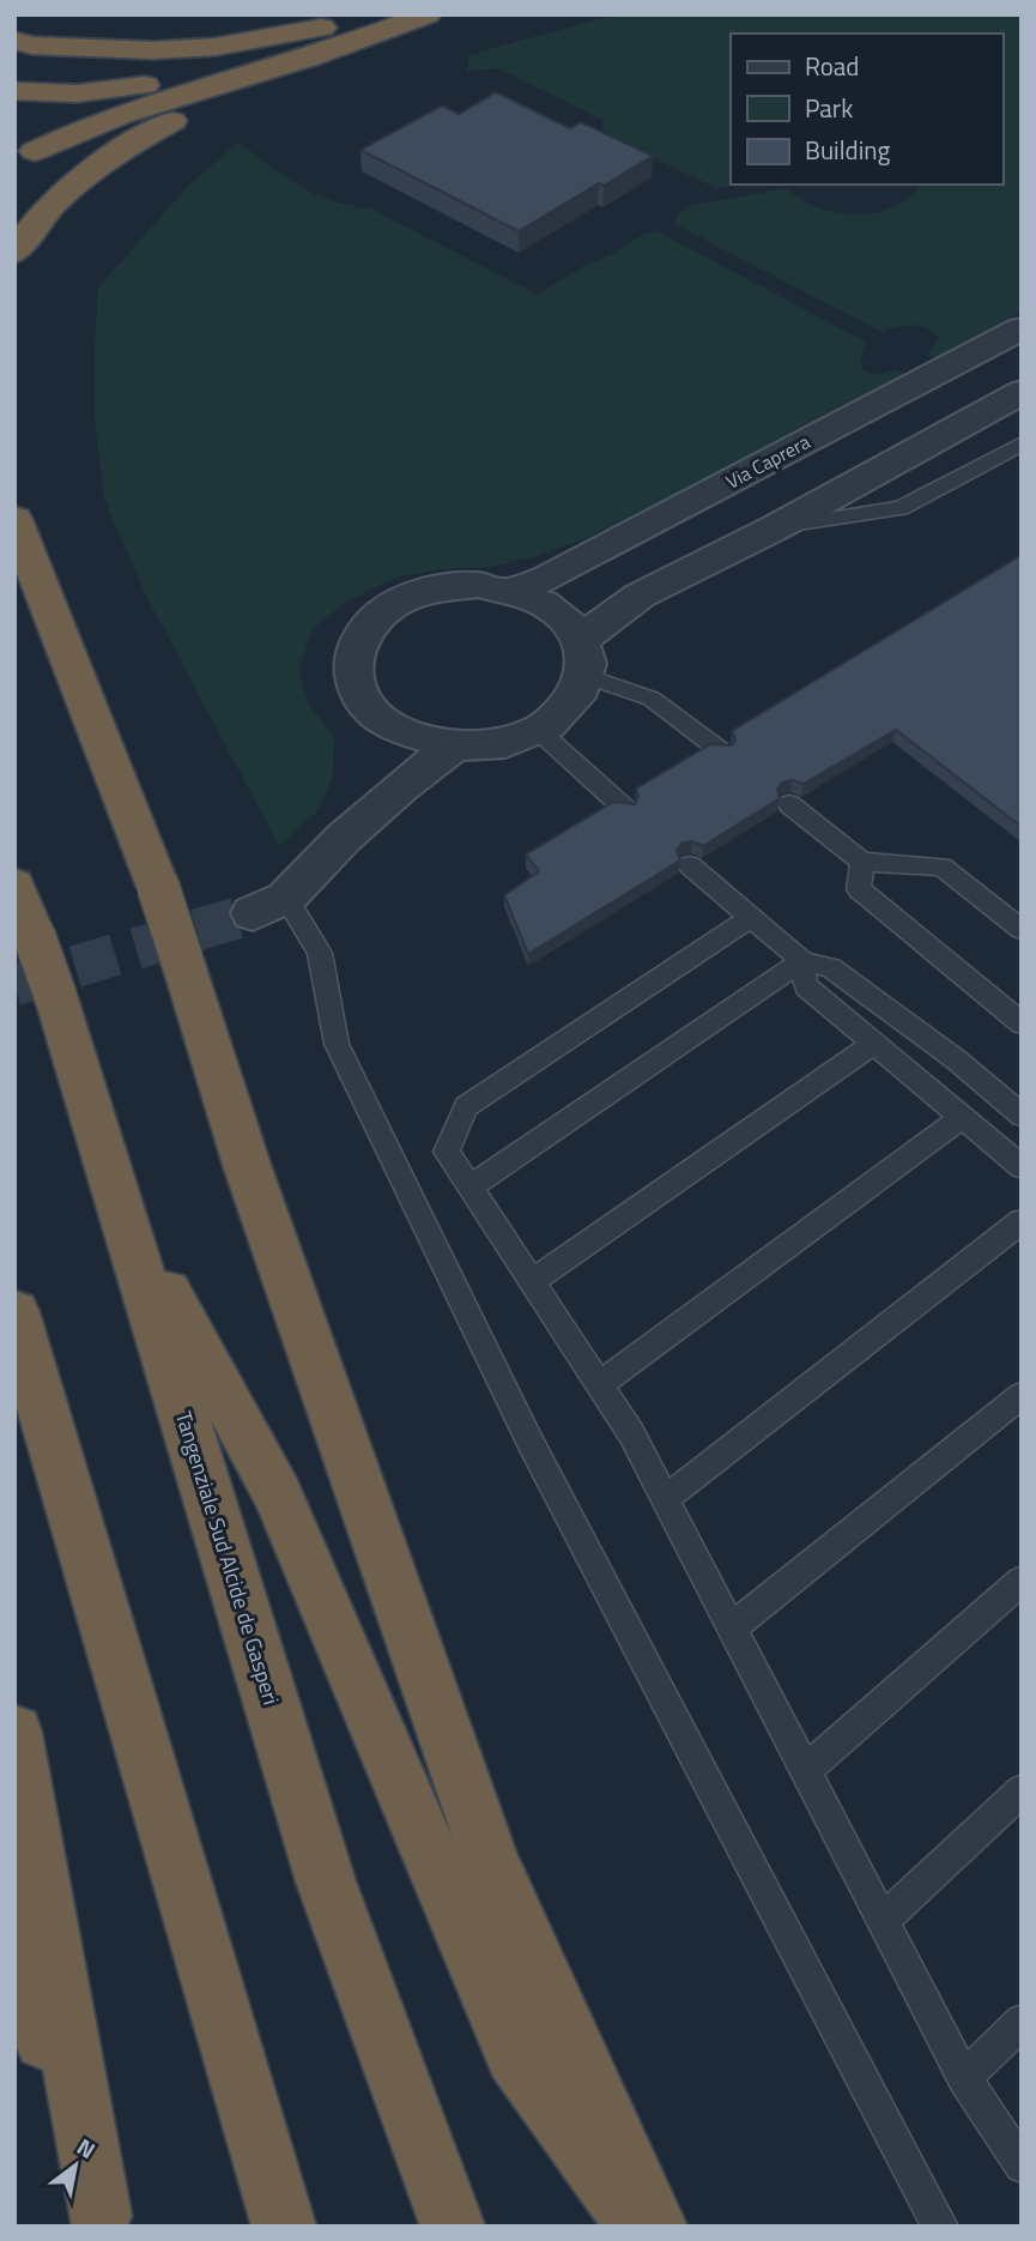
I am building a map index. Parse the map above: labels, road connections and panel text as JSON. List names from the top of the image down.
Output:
{
  "streets": {
    "highway": ["Tangenziale Sud Alcide de Gasperi"],
    "street": ["Via Caprera"]
  },
  "legend": ["Road", "Park", "Building"],
  "north": "top right"
}
